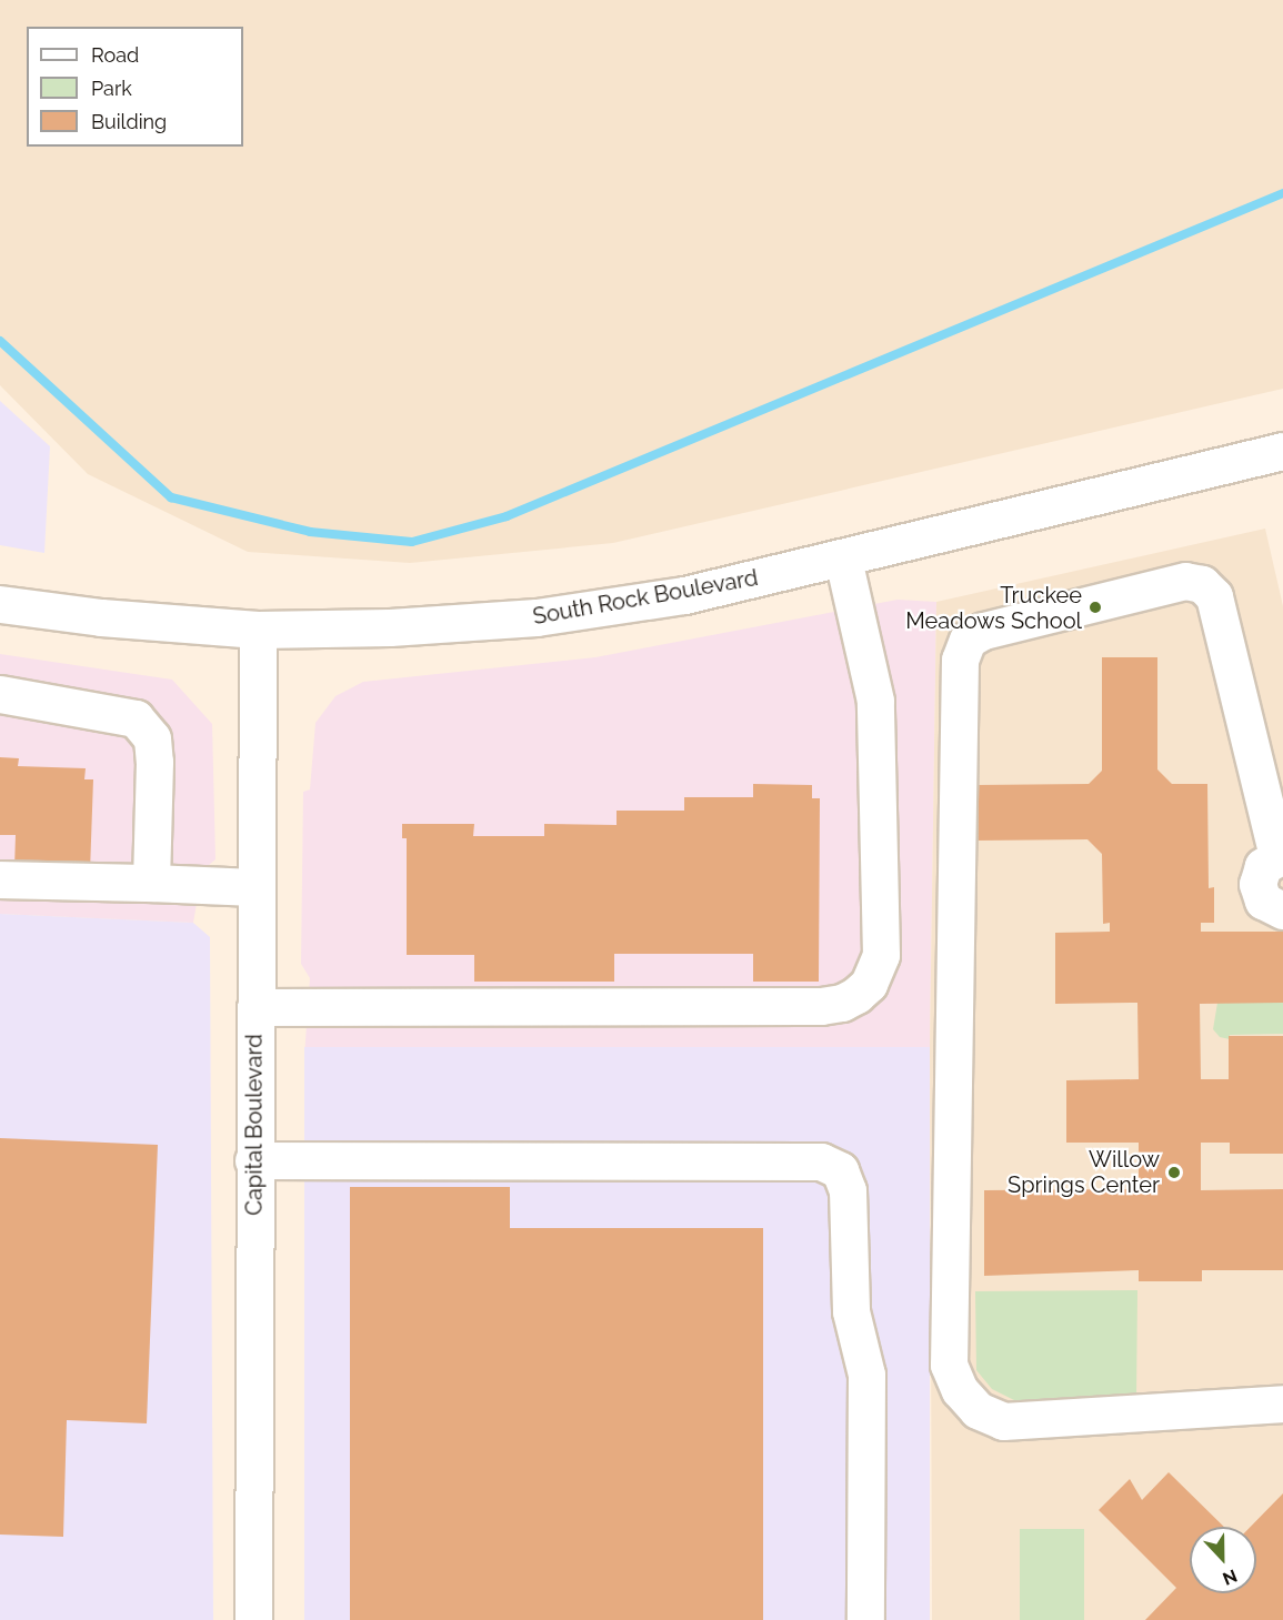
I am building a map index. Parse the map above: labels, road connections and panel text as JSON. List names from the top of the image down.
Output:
{
  "streets": {
    "main road": ["South Rock Boulevard", "Capital Boulevard"]
  },
  "crossings": [
    ["South Rock Boulevard", "Capital Boulevard"]
  ],
  "places": ["Truckee Meadows School", "Willow Springs Center"],
  "legend": ["Road", "Park", "Building"],
  "north": "bottom"
}
